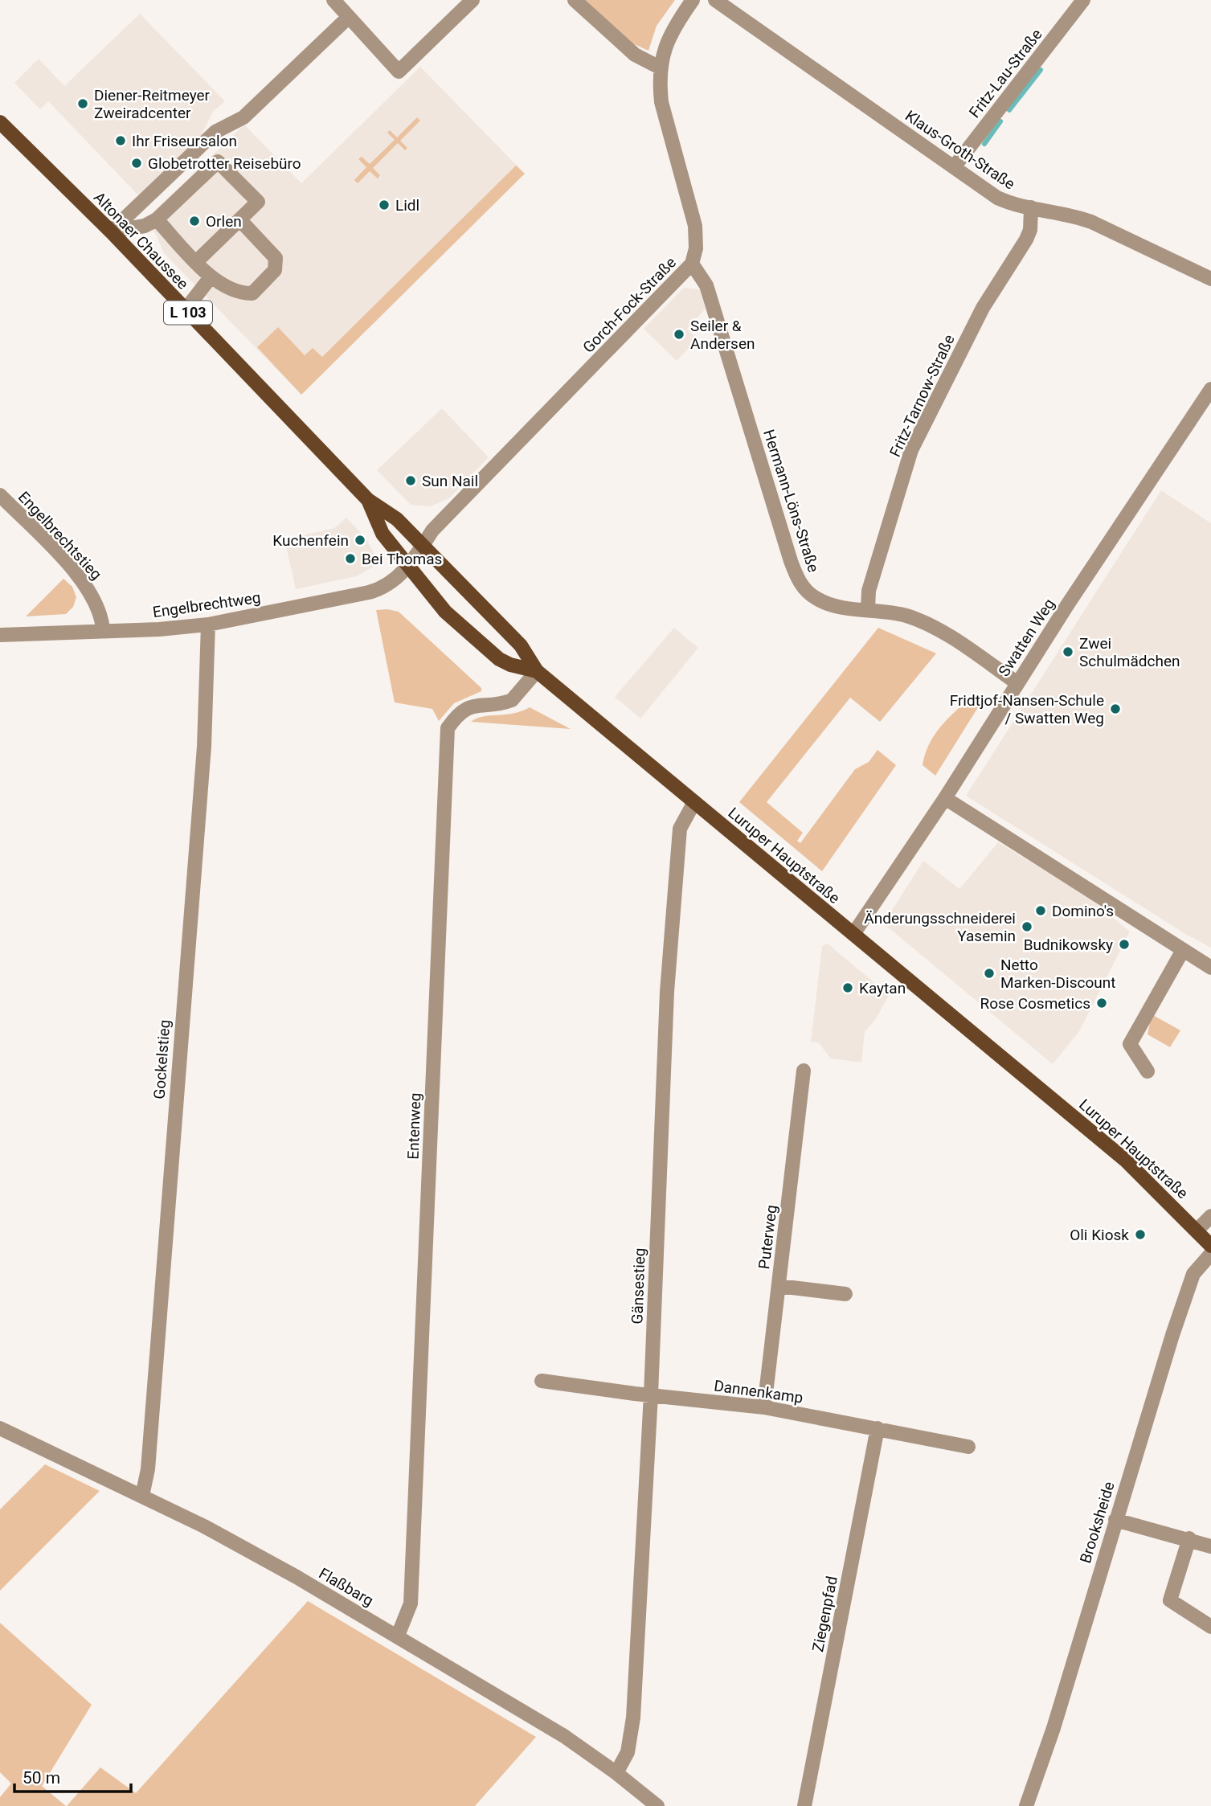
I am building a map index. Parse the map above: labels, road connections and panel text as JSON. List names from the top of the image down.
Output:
{
  "streets": {
    "main road": ["Altonaer Chaussee", "L 103", "Luruper Hauptstraße"],
    "street": [
      "Fritz-Lau-Straße",
      "Klaus-Groth-Straße",
      "Gorch-Fock-Straße",
      "Fritz-Tarnow-Straße",
      "Hermann-Löns-Straße",
      "Engelbrechtstieg",
      "Engelbrechtweg",
      "Swatten Weg",
      "Gockelstieg",
      "Entenweg",
      "Puterweg",
      "Gänsestieg",
      "Dannenkamp",
      "Brooksheide",
      "Flaßbarg",
      "Ziegenpfad"
    ]
  },
  "crossings": [
    ["Fritz-Lau-Straße", "Klaus-Groth-Straße"],
    ["Klaus-Groth-Straße", "Fritz-Tarnow-Straße"],
    ["Altonaer Chaussee", "Gorch-Fock-Straße"],
    ["Altonaer Chaussee", "Engelbrechtweg"],
    ["Altonaer Chaussee", "Luruper Hauptstraße"],
    ["Gorch-Fock-Straße", "Hermann-Löns-Straße"],
    ["Gorch-Fock-Straße", "Engelbrechtweg"],
    ["Gorch-Fock-Straße", "Luruper Hauptstraße"],
    ["Fritz-Tarnow-Straße", "Hermann-Löns-Straße"],
    ["Hermann-Löns-Straße", "Swatten Weg"],
    ["Engelbrechtstieg", "Engelbrechtweg"],
    ["Engelbrechtweg", "Luruper Hauptstraße"],
    ["Engelbrechtweg", "Gockelstieg"],
    ["Swatten Weg", "Luruper Hauptstraße"],
    ["Luruper Hauptstraße", "Entenweg"],
    ["Luruper Hauptstraße", "Gänsestieg"],
    ["Gockelstieg", "Flaßbarg"],
    ["Entenweg", "Flaßbarg"],
    ["Puterweg", "Dannenkamp"],
    ["Gänsestieg", "Dannenkamp"],
    ["Gänsestieg", "Flaßbarg"],
    ["Dannenkamp", "Ziegenpfad"]
  ],
  "places": [
    "Diener-Reitmeyer Zweiradcenter",
    "Ihr Friseursalon",
    "Globetrotter Reisebüro",
    "Lidl",
    "Orlen",
    "Seiler & Andersen",
    "Sun Nail",
    "Kuchenfein",
    "Bei Thomas",
    "Zwei Schulmädchen",
    "Fridtjof-Nansen-Schule / Swatten Weg",
    "Domino's",
    "Änderungsschneiderei Yasemin",
    "Budnikowsky",
    "Netto Marken-Discount",
    "Kaytan",
    "Rose Cosmetics",
    "Oli Kiosk"
  ],
  "scale_bar": "50 m"
}
